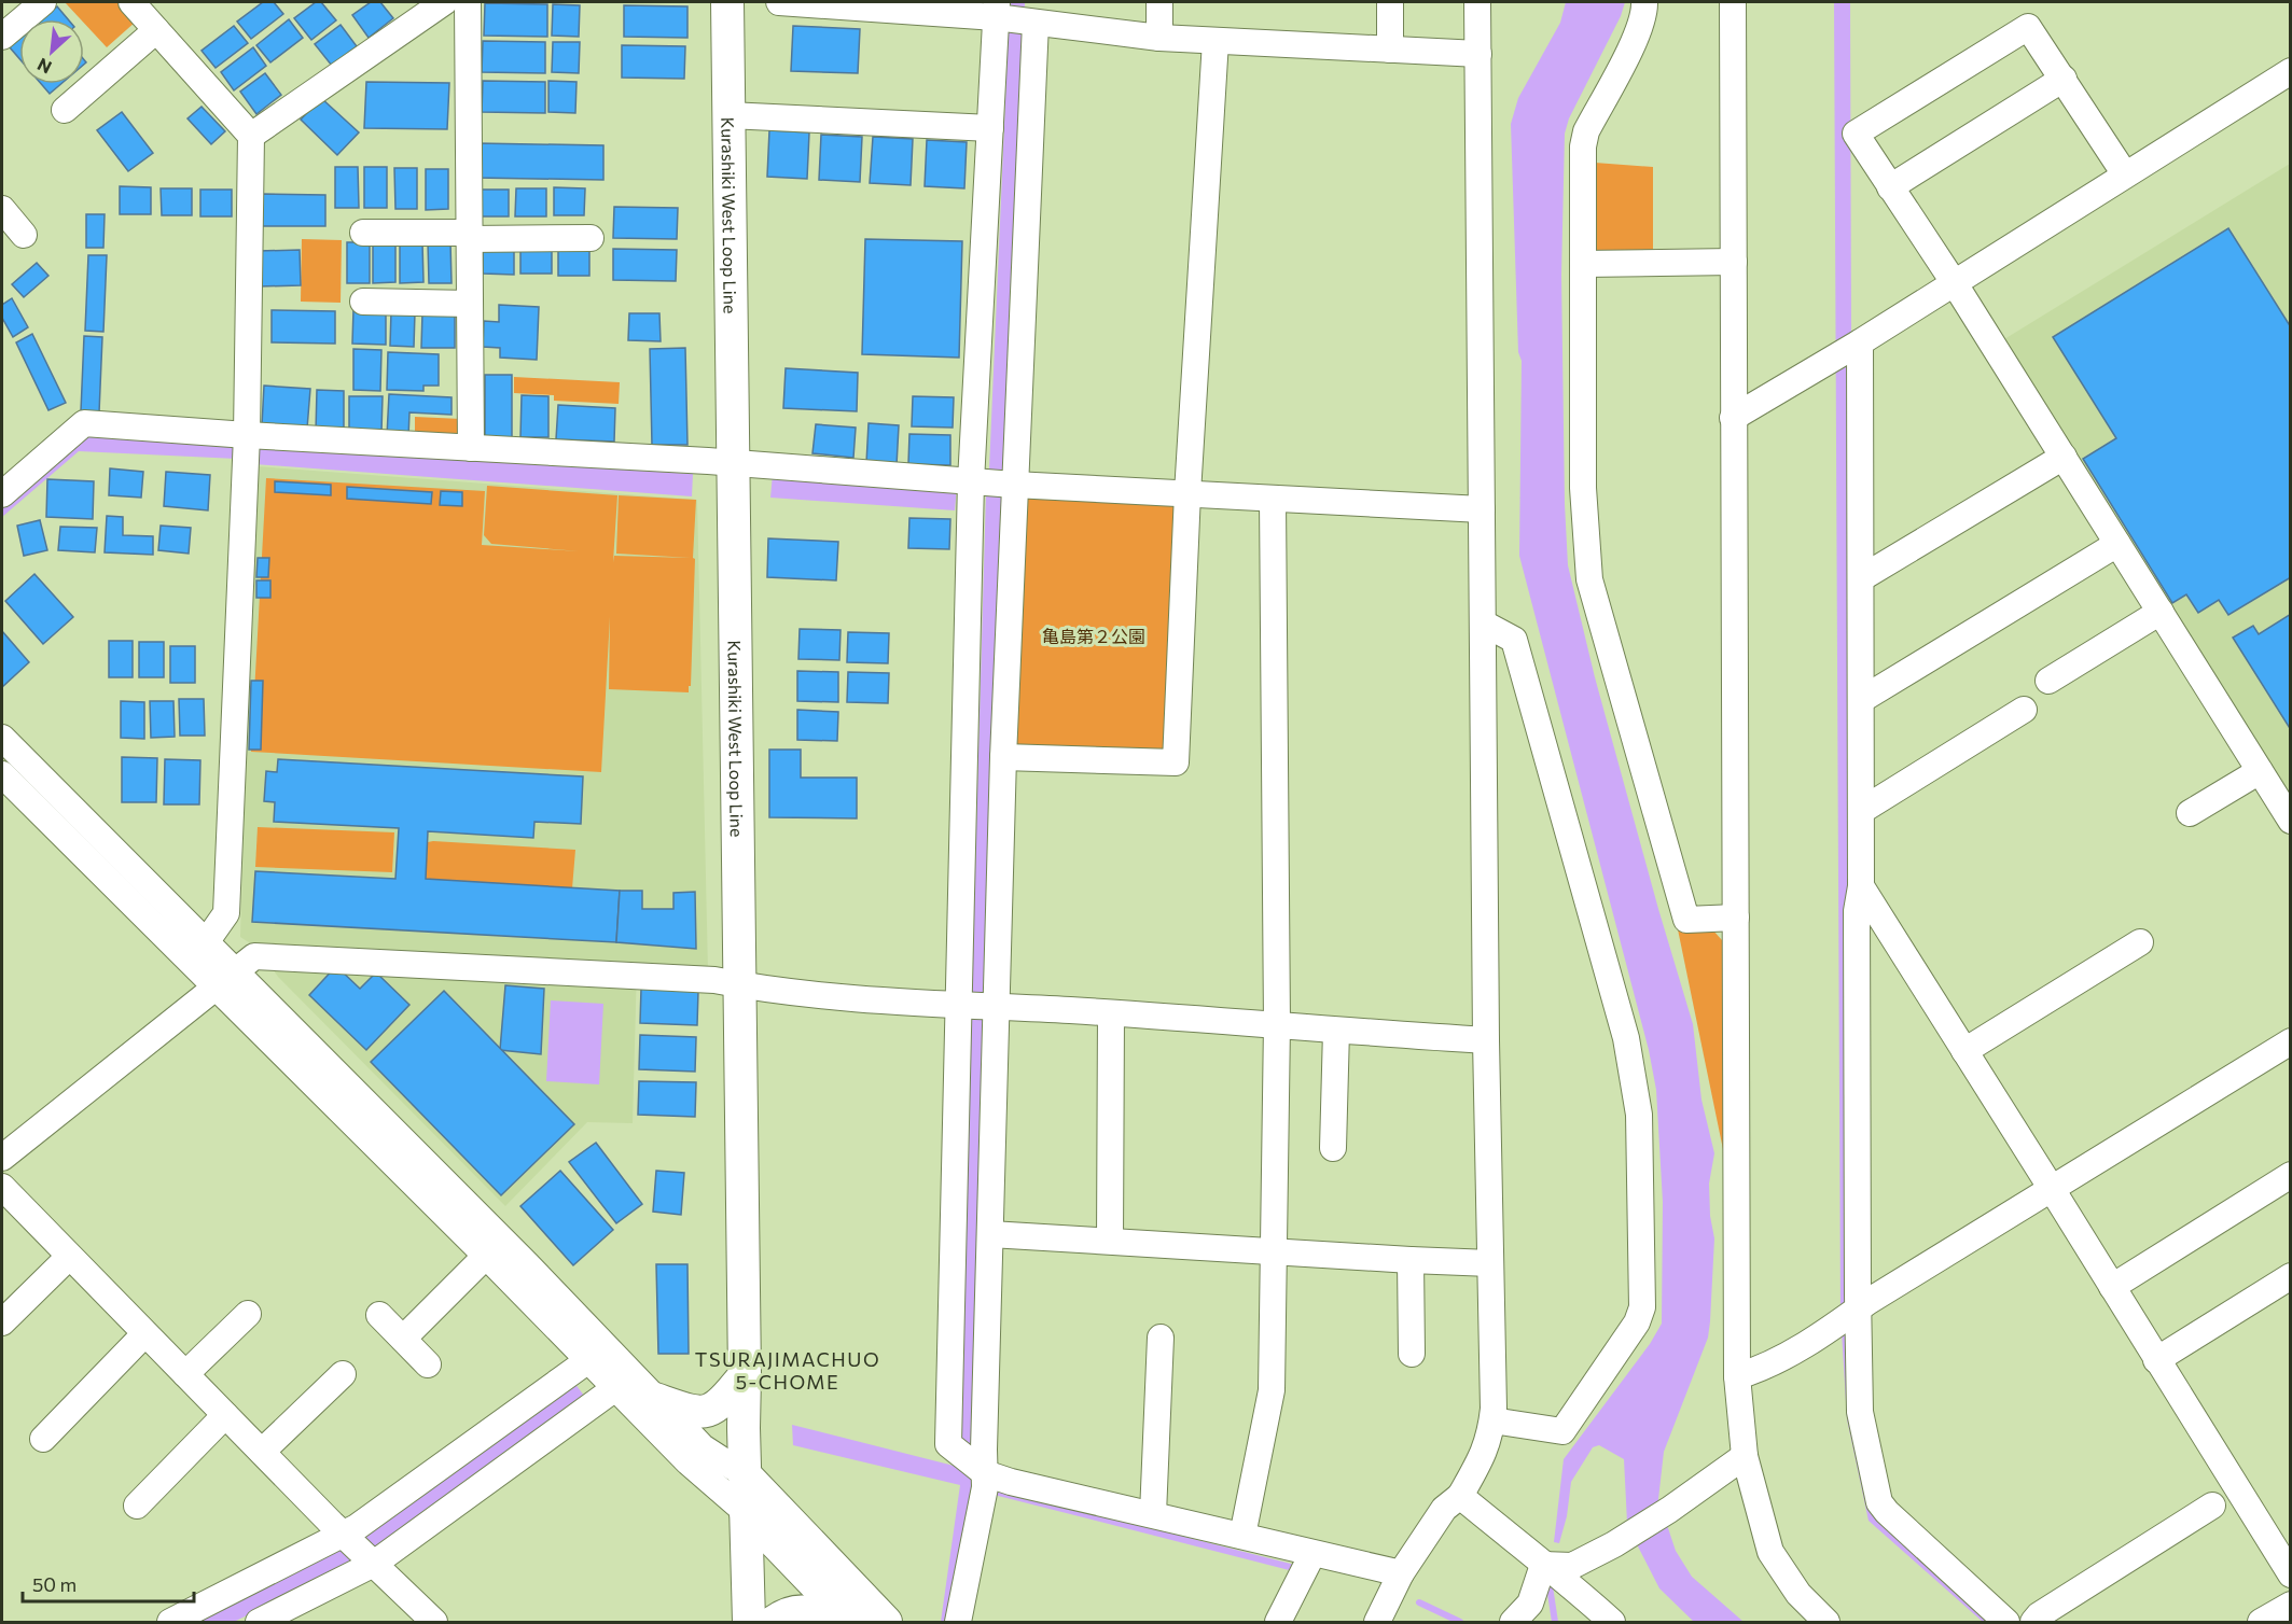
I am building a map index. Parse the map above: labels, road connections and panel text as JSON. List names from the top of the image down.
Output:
{
  "streets": {
    "main road": ["Kurashiki West Loop Line"]
  },
  "districts": ["TSURAJIMACHUO 5-CHOME"],
  "parks": ["亀島第２公園"],
  "scale_bar": "50 m",
  "north": "bottom left"
}
